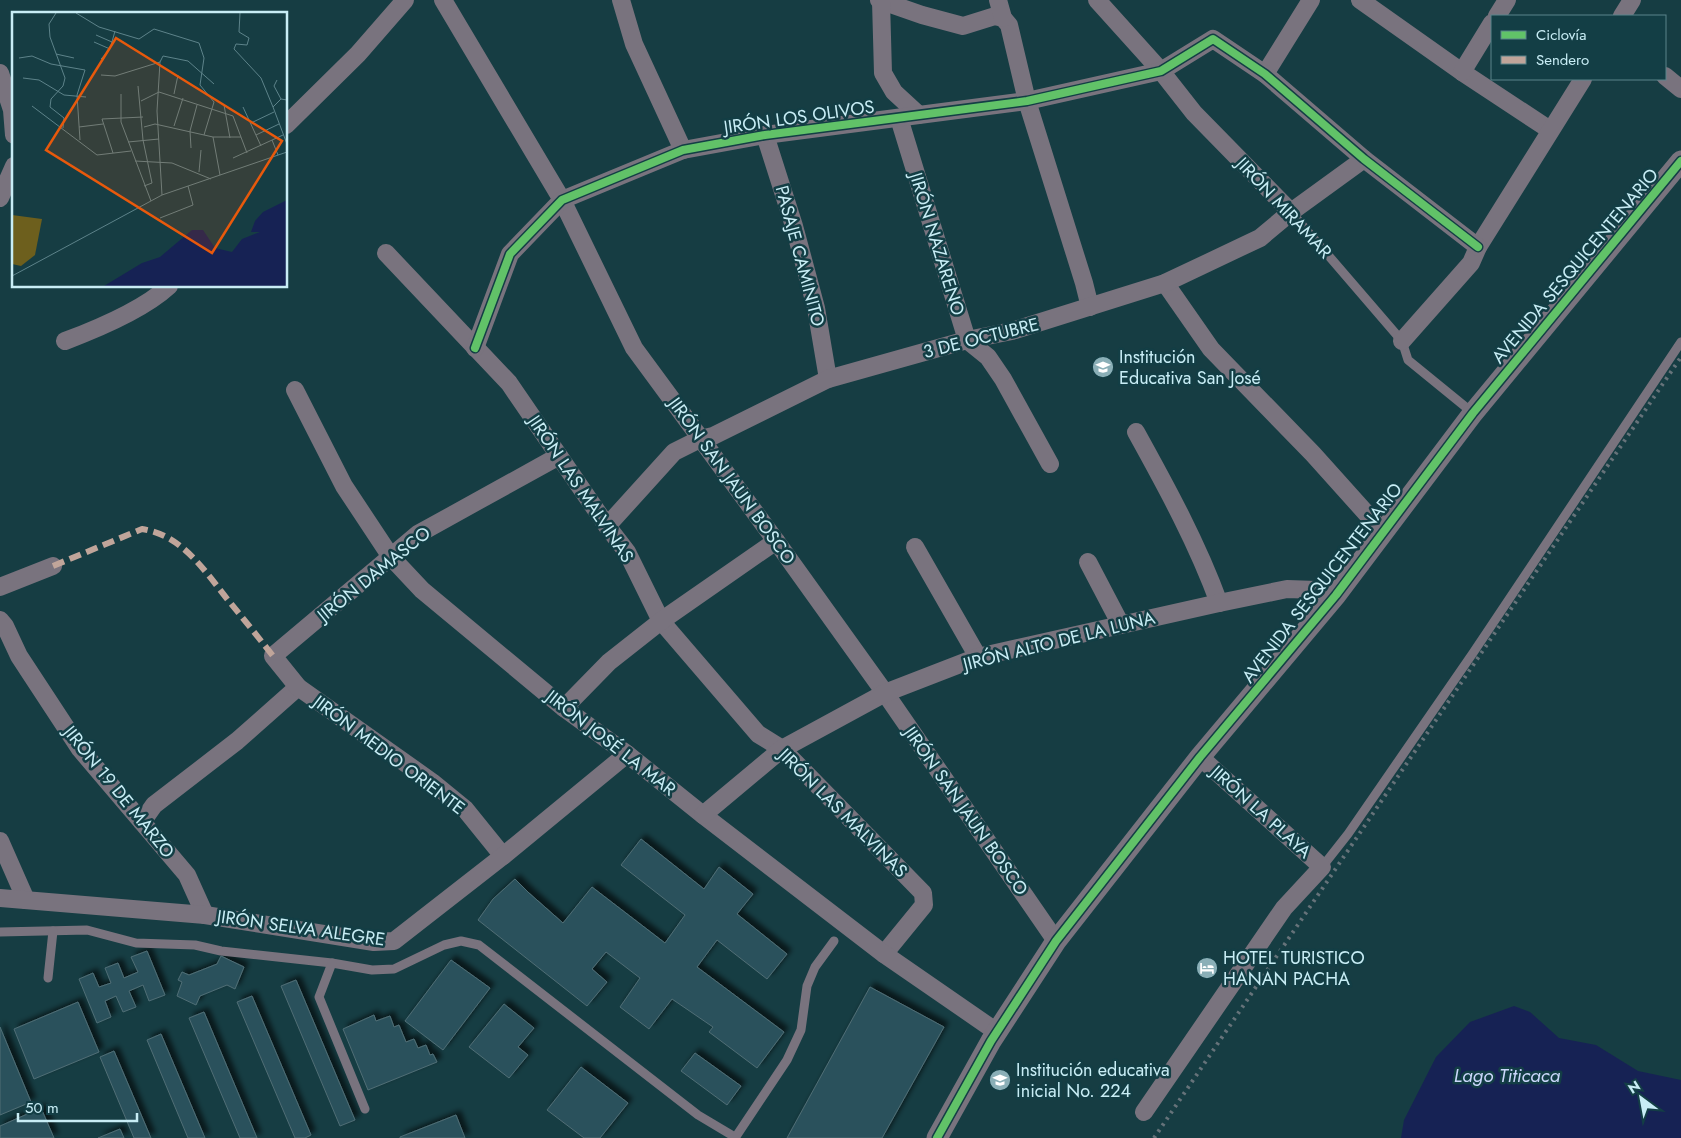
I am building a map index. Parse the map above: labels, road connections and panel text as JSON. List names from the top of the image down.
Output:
{
  "streets": {
    "street": [
      "JIRÓN LOS OLIVOS",
      "JIRÓN MIRAMAR",
      "JIRÓN NAZARENO",
      "PASAJE CAMINITO",
      "AVENIDA SESQUICENTENARIO",
      "3 DE OCTUBRE",
      "JIRÓN SAN JAUN BOSCO",
      "JIRÓN LAS MALVINAS",
      "JIRÓN DAMASCO",
      "JIRÓN ALTO DE LA LUNA",
      "JIRÓN JOSÉ LA MAR",
      "JIRÓN MEDIO ORIENTE",
      "JIRÓN 19 DE MARZO",
      "JIRÓN LA PLAYA",
      "JIRÓN SELVA ALEGRE"
    ]
  },
  "crossings": [
    ["JIRÓN LOS OLIVOS", "JIRÓN MIRAMAR"],
    ["JIRÓN LOS OLIVOS", "JIRÓN NAZARENO"],
    ["JIRÓN LOS OLIVOS", "PASAJE CAMINITO"],
    ["JIRÓN LOS OLIVOS", "JIRÓN SAN JAUN BOSCO"],
    ["JIRÓN LOS OLIVOS", "JIRÓN LAS MALVINAS"],
    ["JIRÓN MIRAMAR", "AVENIDA SESQUICENTENARIO"],
    ["JIRÓN MIRAMAR", "3 DE OCTUBRE"],
    ["JIRÓN NAZARENO", "3 DE OCTUBRE"],
    ["PASAJE CAMINITO", "3 DE OCTUBRE"],
    ["AVENIDA SESQUICENTENARIO", "JIRÓN SAN JAUN BOSCO"],
    ["AVENIDA SESQUICENTENARIO", "JIRÓN ALTO DE LA LUNA"],
    ["AVENIDA SESQUICENTENARIO", "JIRÓN JOSÉ LA MAR"],
    ["AVENIDA SESQUICENTENARIO", "JIRÓN LA PLAYA"],
    ["3 DE OCTUBRE", "JIRÓN SAN JAUN BOSCO"],
    ["3 DE OCTUBRE", "JIRÓN LAS MALVINAS"],
    ["JIRÓN SAN JAUN BOSCO", "JIRÓN ALTO DE LA LUNA"],
    ["JIRÓN LAS MALVINAS", "JIRÓN DAMASCO"],
    ["JIRÓN LAS MALVINAS", "JIRÓN ALTO DE LA LUNA"],
    ["JIRÓN LAS MALVINAS", "JIRÓN JOSÉ LA MAR"],
    ["JIRÓN DAMASCO", "JIRÓN JOSÉ LA MAR"],
    ["JIRÓN DAMASCO", "JIRÓN MEDIO ORIENTE"],
    ["JIRÓN ALTO DE LA LUNA", "JIRÓN JOSÉ LA MAR"],
    ["JIRÓN JOSÉ LA MAR", "JIRÓN SELVA ALEGRE"],
    ["JIRÓN MEDIO ORIENTE", "JIRÓN SELVA ALEGRE"],
    ["JIRÓN 19 DE MARZO", "JIRÓN SELVA ALEGRE"]
  ],
  "water": ["Lago Titicaca"],
  "places": {
    "school or university": ["Institución Educativa San José", "Institución educativa inicial No. 224"],
    "hotel": ["HOTEL TURISTICO HANAN PACHA"]
  },
  "legend": ["Ciclovía", "Sendero"],
  "scale_bar": "50 m",
  "north": "top left"
}
